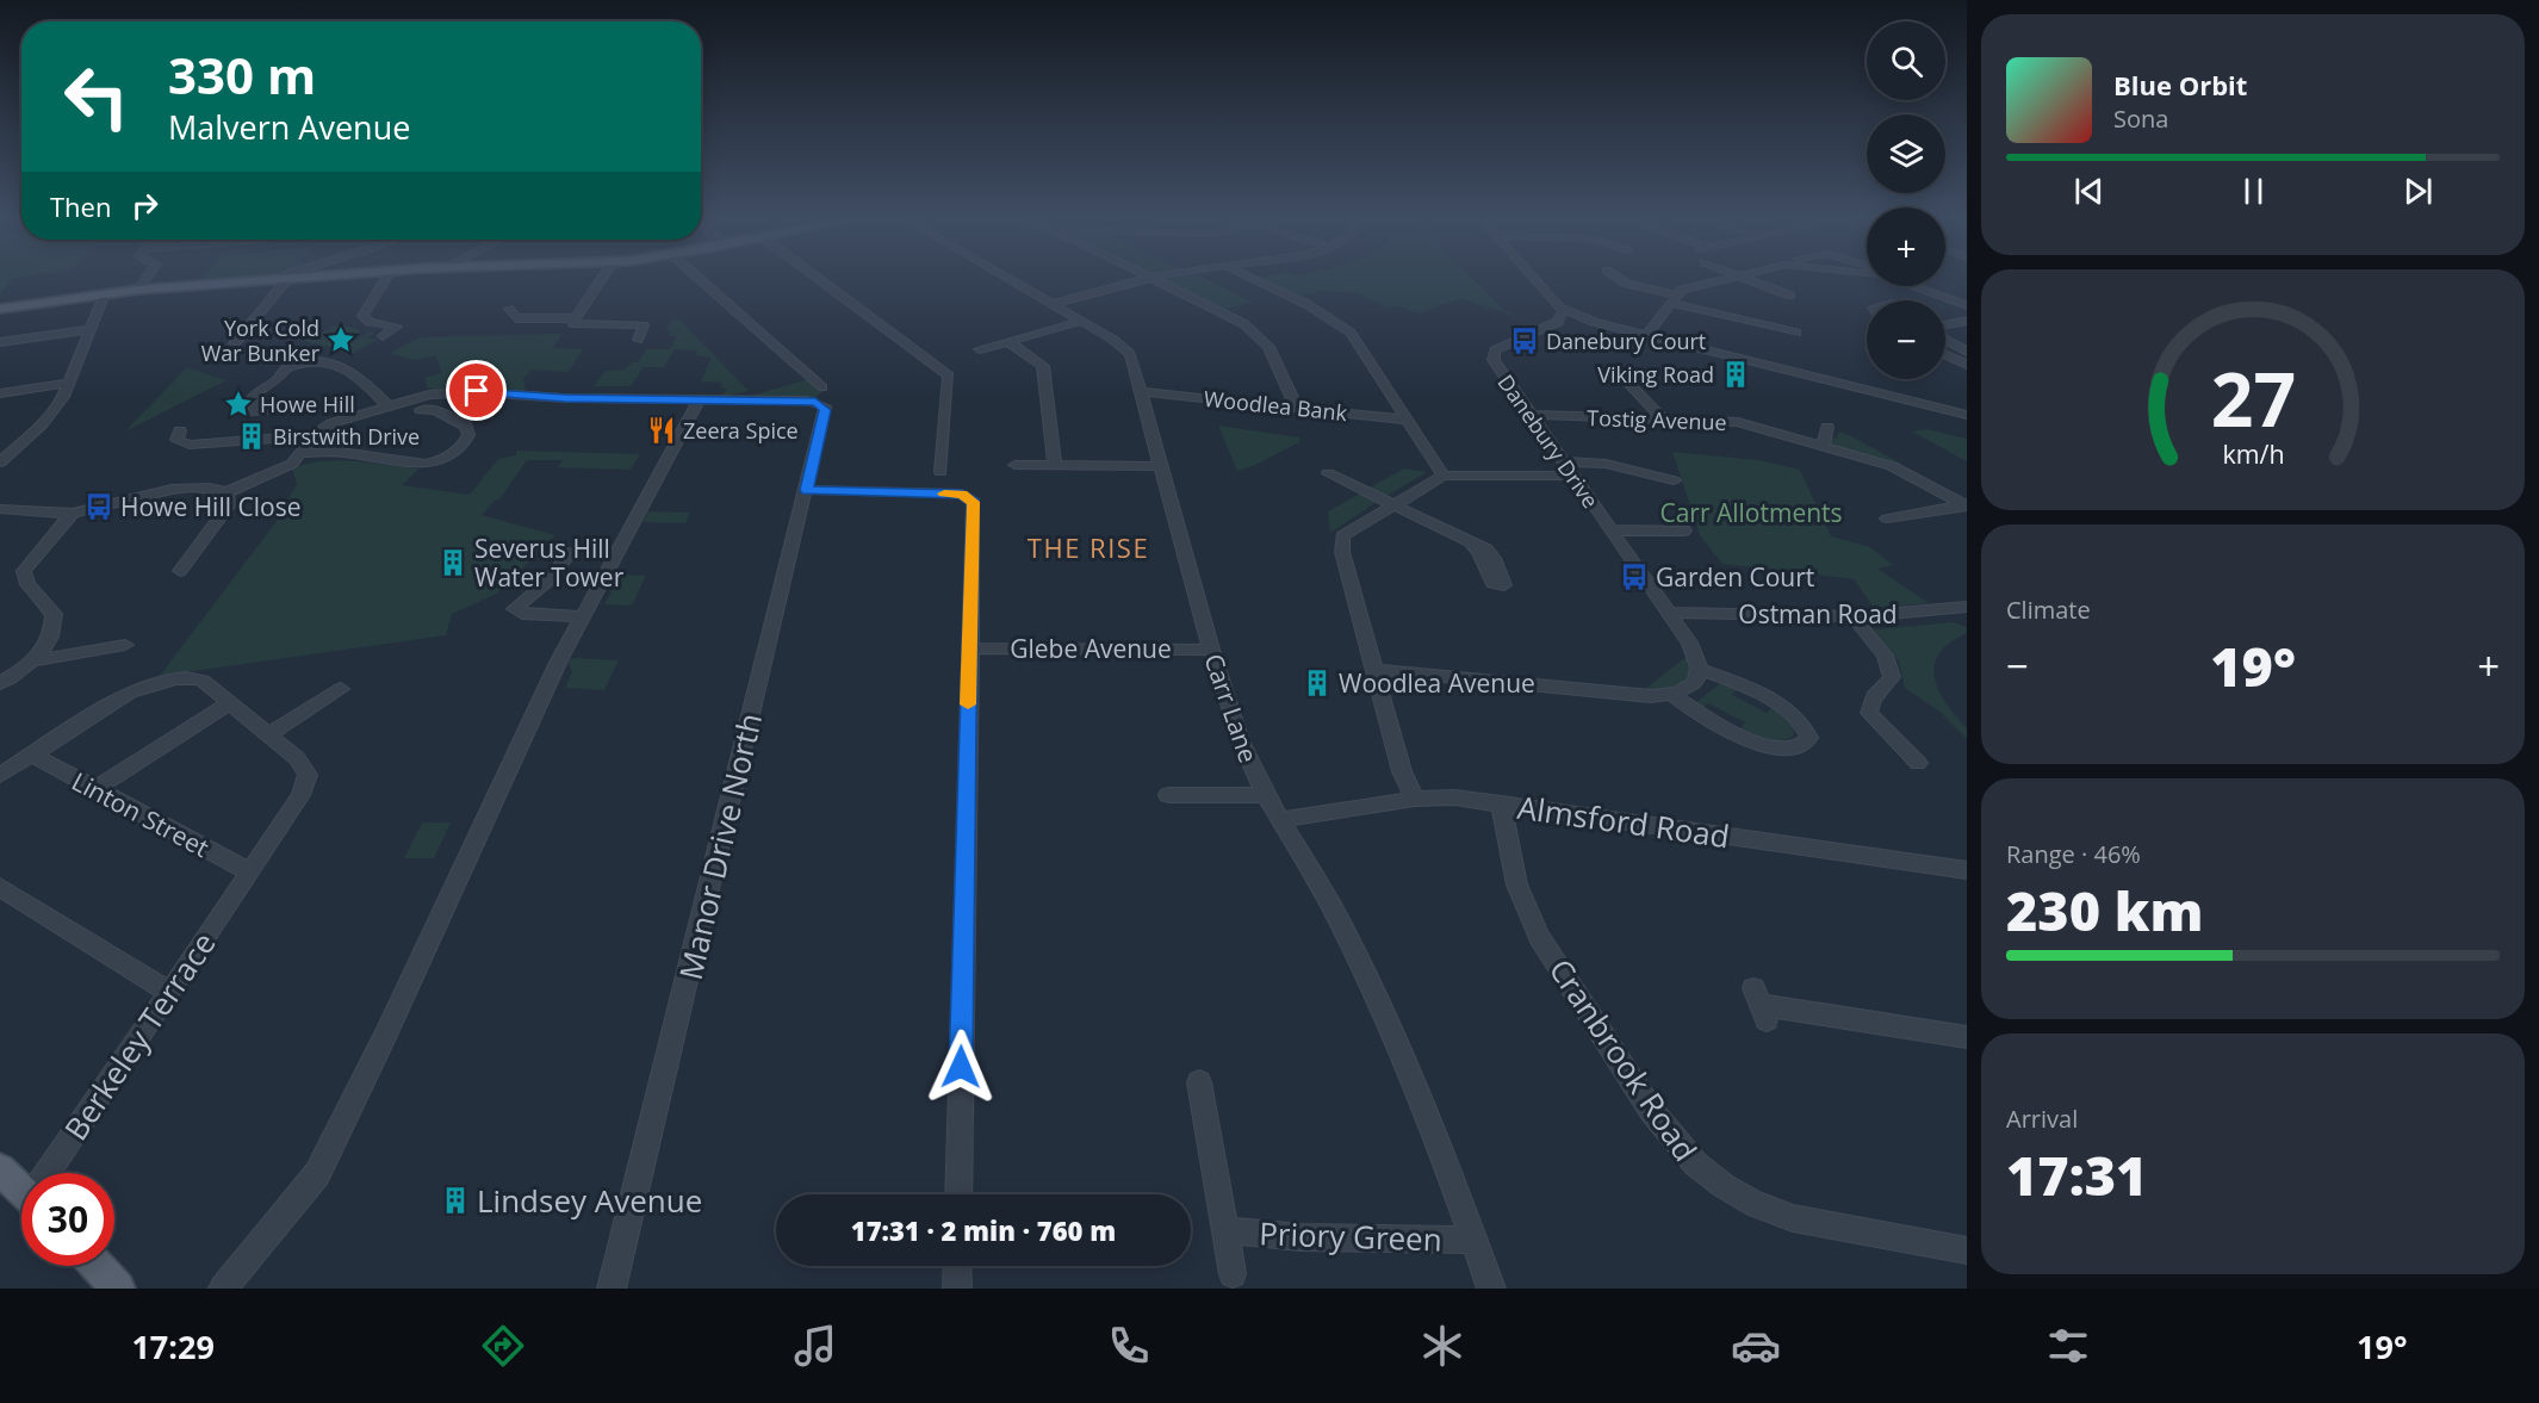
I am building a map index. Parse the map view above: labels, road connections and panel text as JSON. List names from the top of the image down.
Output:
{
  "streets": {
    "street": [
      "Woodlea Bank",
      "Tostig Avenue",
      "Danebury Drive",
      "Ostman Road",
      "Glebe Avenue",
      "Carr Lane",
      "Linton Street",
      "Almsford Road",
      "Manor Drive North",
      "Berkeley Terrace",
      "Cranbrook Road",
      "Priory Green"
    ]
  },
  "crossings": [
    ["Woodlea Bank", "Carr Lane"],
    ["Tostig Avenue", "Danebury Drive"],
    ["Danebury Drive", "Ostman Road"],
    ["Glebe Avenue", "Carr Lane"],
    ["Carr Lane", "Almsford Road"],
    ["Carr Lane", "Priory Green"],
    ["Linton Street", "Berkeley Terrace"],
    ["Almsford Road", "Cranbrook Road"]
  ],
  "districts": ["THE RISE"],
  "parks": ["Carr Allotments"],
  "places": {
    "place": ["York Cold War Bunker", "Howe Hill"],
    "bus stop": ["Danebury Court", "Howe Hill Close", "Garden Court"],
    "building": [
      "Viking Road",
      "Birstwith Drive",
      "Severus Hill Water Tower",
      "Woodlea Avenue",
      "Lindsey Avenue"
    ],
    "restaurant": ["Zeera Spice"]
  },
  "page": {
    "map_buttons": ["+", "−"],
    "turn": ["330 m", "Malvern Avenue"],
    "song": ["Blue Orbit", "Sona"],
    "then": "Then",
    "tile": [
      "Climate",
      ["Range · 46%", "230 km"],
      ["Arrival", "17:31"]
    ],
    "heat": ["−", "19°", "+"],
    "limit": "30",
    "trip": "17:31 · 2 min · 760 m",
    "tabs": ["17:29", "19°"],
    "gauge": ["27", "km/h"]
  }
}
